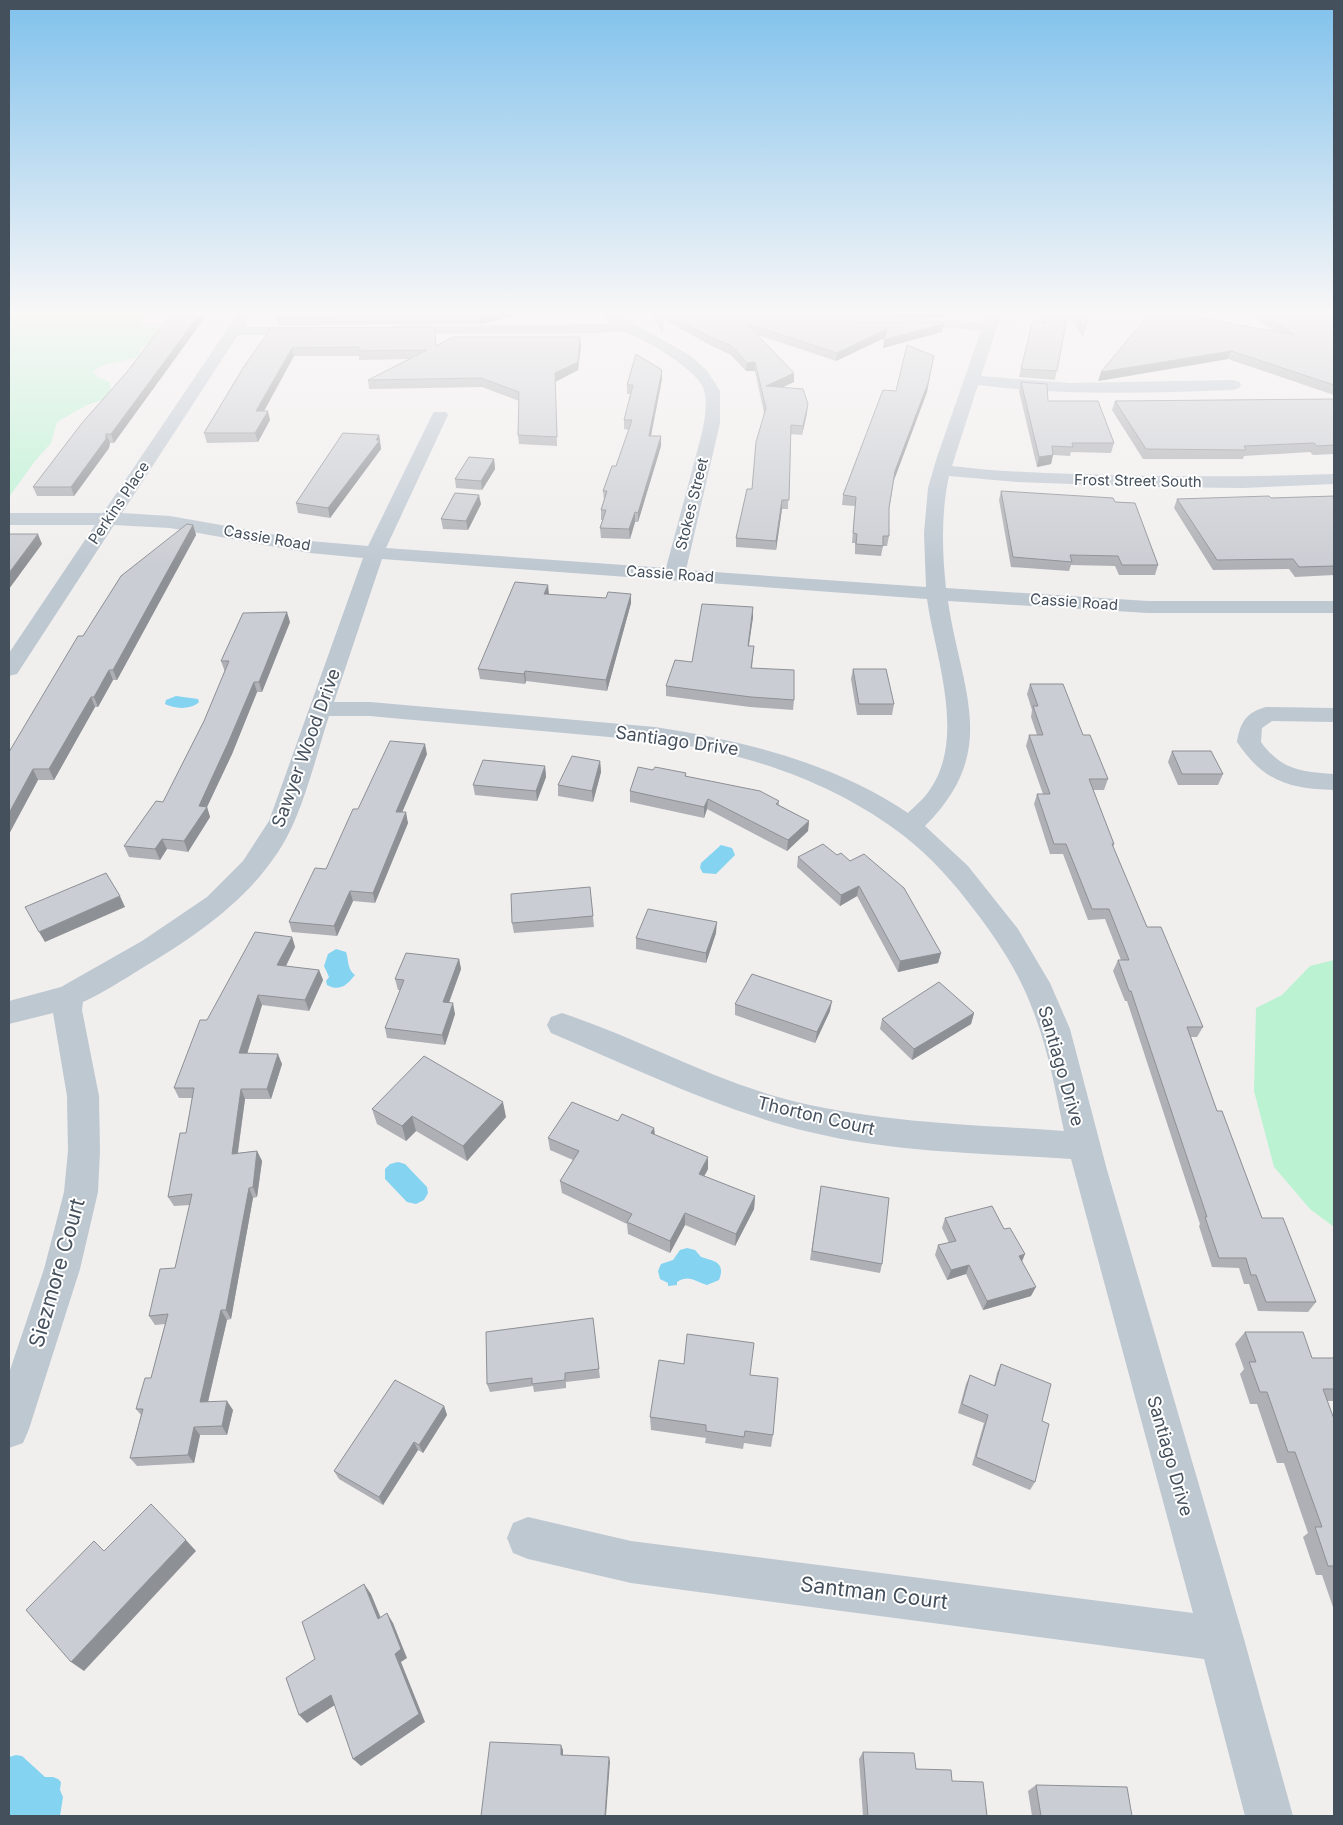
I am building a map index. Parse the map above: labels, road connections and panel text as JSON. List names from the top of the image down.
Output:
{
  "streets": {
    "street": [
      "Frost Street South",
      "Perkins Place",
      "Stokes Street",
      "Cassie Road",
      "Santiago Drive",
      "Sawyer Wood Drive",
      "Thorton Court",
      "Siezmore Court",
      "Santman Court"
    ]
  },
  "crossings": [
    ["Perkins Place", "Cassie Road"],
    ["Stokes Street", "Cassie Road"],
    ["Cassie Road", "Sawyer Wood Drive"],
    ["Santiago Drive", "Sawyer Wood Drive"],
    ["Santiago Drive", "Thorton Court"],
    ["Santiago Drive", "Santman Court"],
    ["Sawyer Wood Drive", "Siezmore Court"]
  ]
}
